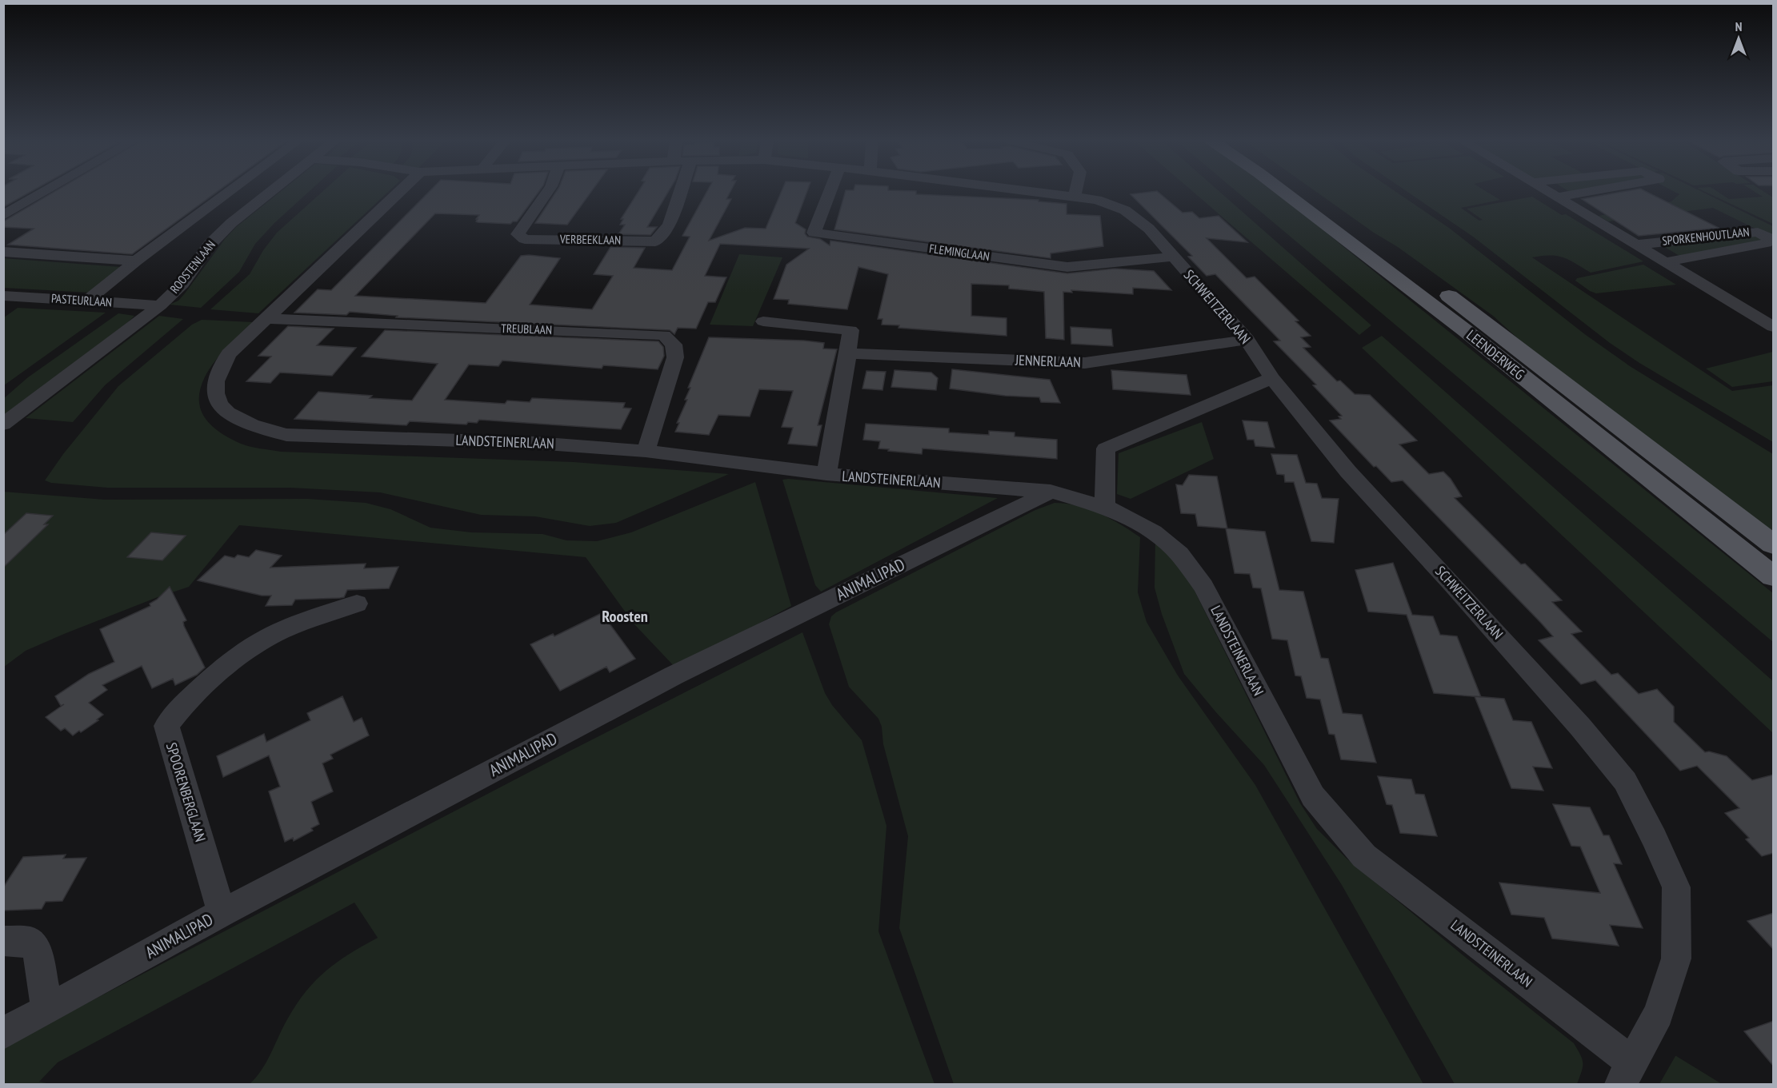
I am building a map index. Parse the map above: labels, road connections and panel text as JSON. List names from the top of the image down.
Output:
{
  "streets": {
    "main road": ["LEENDERWEG"],
    "street": [
      "SPORKENHOUTLAAN",
      "VERBEEKLAAN",
      "FLEMINGLAAN",
      "ROOSTENLAAN",
      "PASTEURLAAN",
      "SCHWEITZERLAAN",
      "TREUBLAAN",
      "JENNERLAAN",
      "LANDSTEINERLAAN",
      "ANIMALIPAD",
      "SPOORENBERGLAAN"
    ]
  },
  "crossings": [
    ["FLEMINGLAAN", "SCHWEITZERLAAN"],
    ["ROOSTENLAAN", "PASTEURLAAN"],
    ["SCHWEITZERLAAN", "JENNERLAAN"],
    ["SCHWEITZERLAAN", "LANDSTEINERLAAN"],
    ["TREUBLAAN", "LANDSTEINERLAAN"],
    ["LANDSTEINERLAAN", "ANIMALIPAD"],
    ["ANIMALIPAD", "SPOORENBERGLAAN"]
  ],
  "districts": ["Roosten"],
  "north": "top"
}
